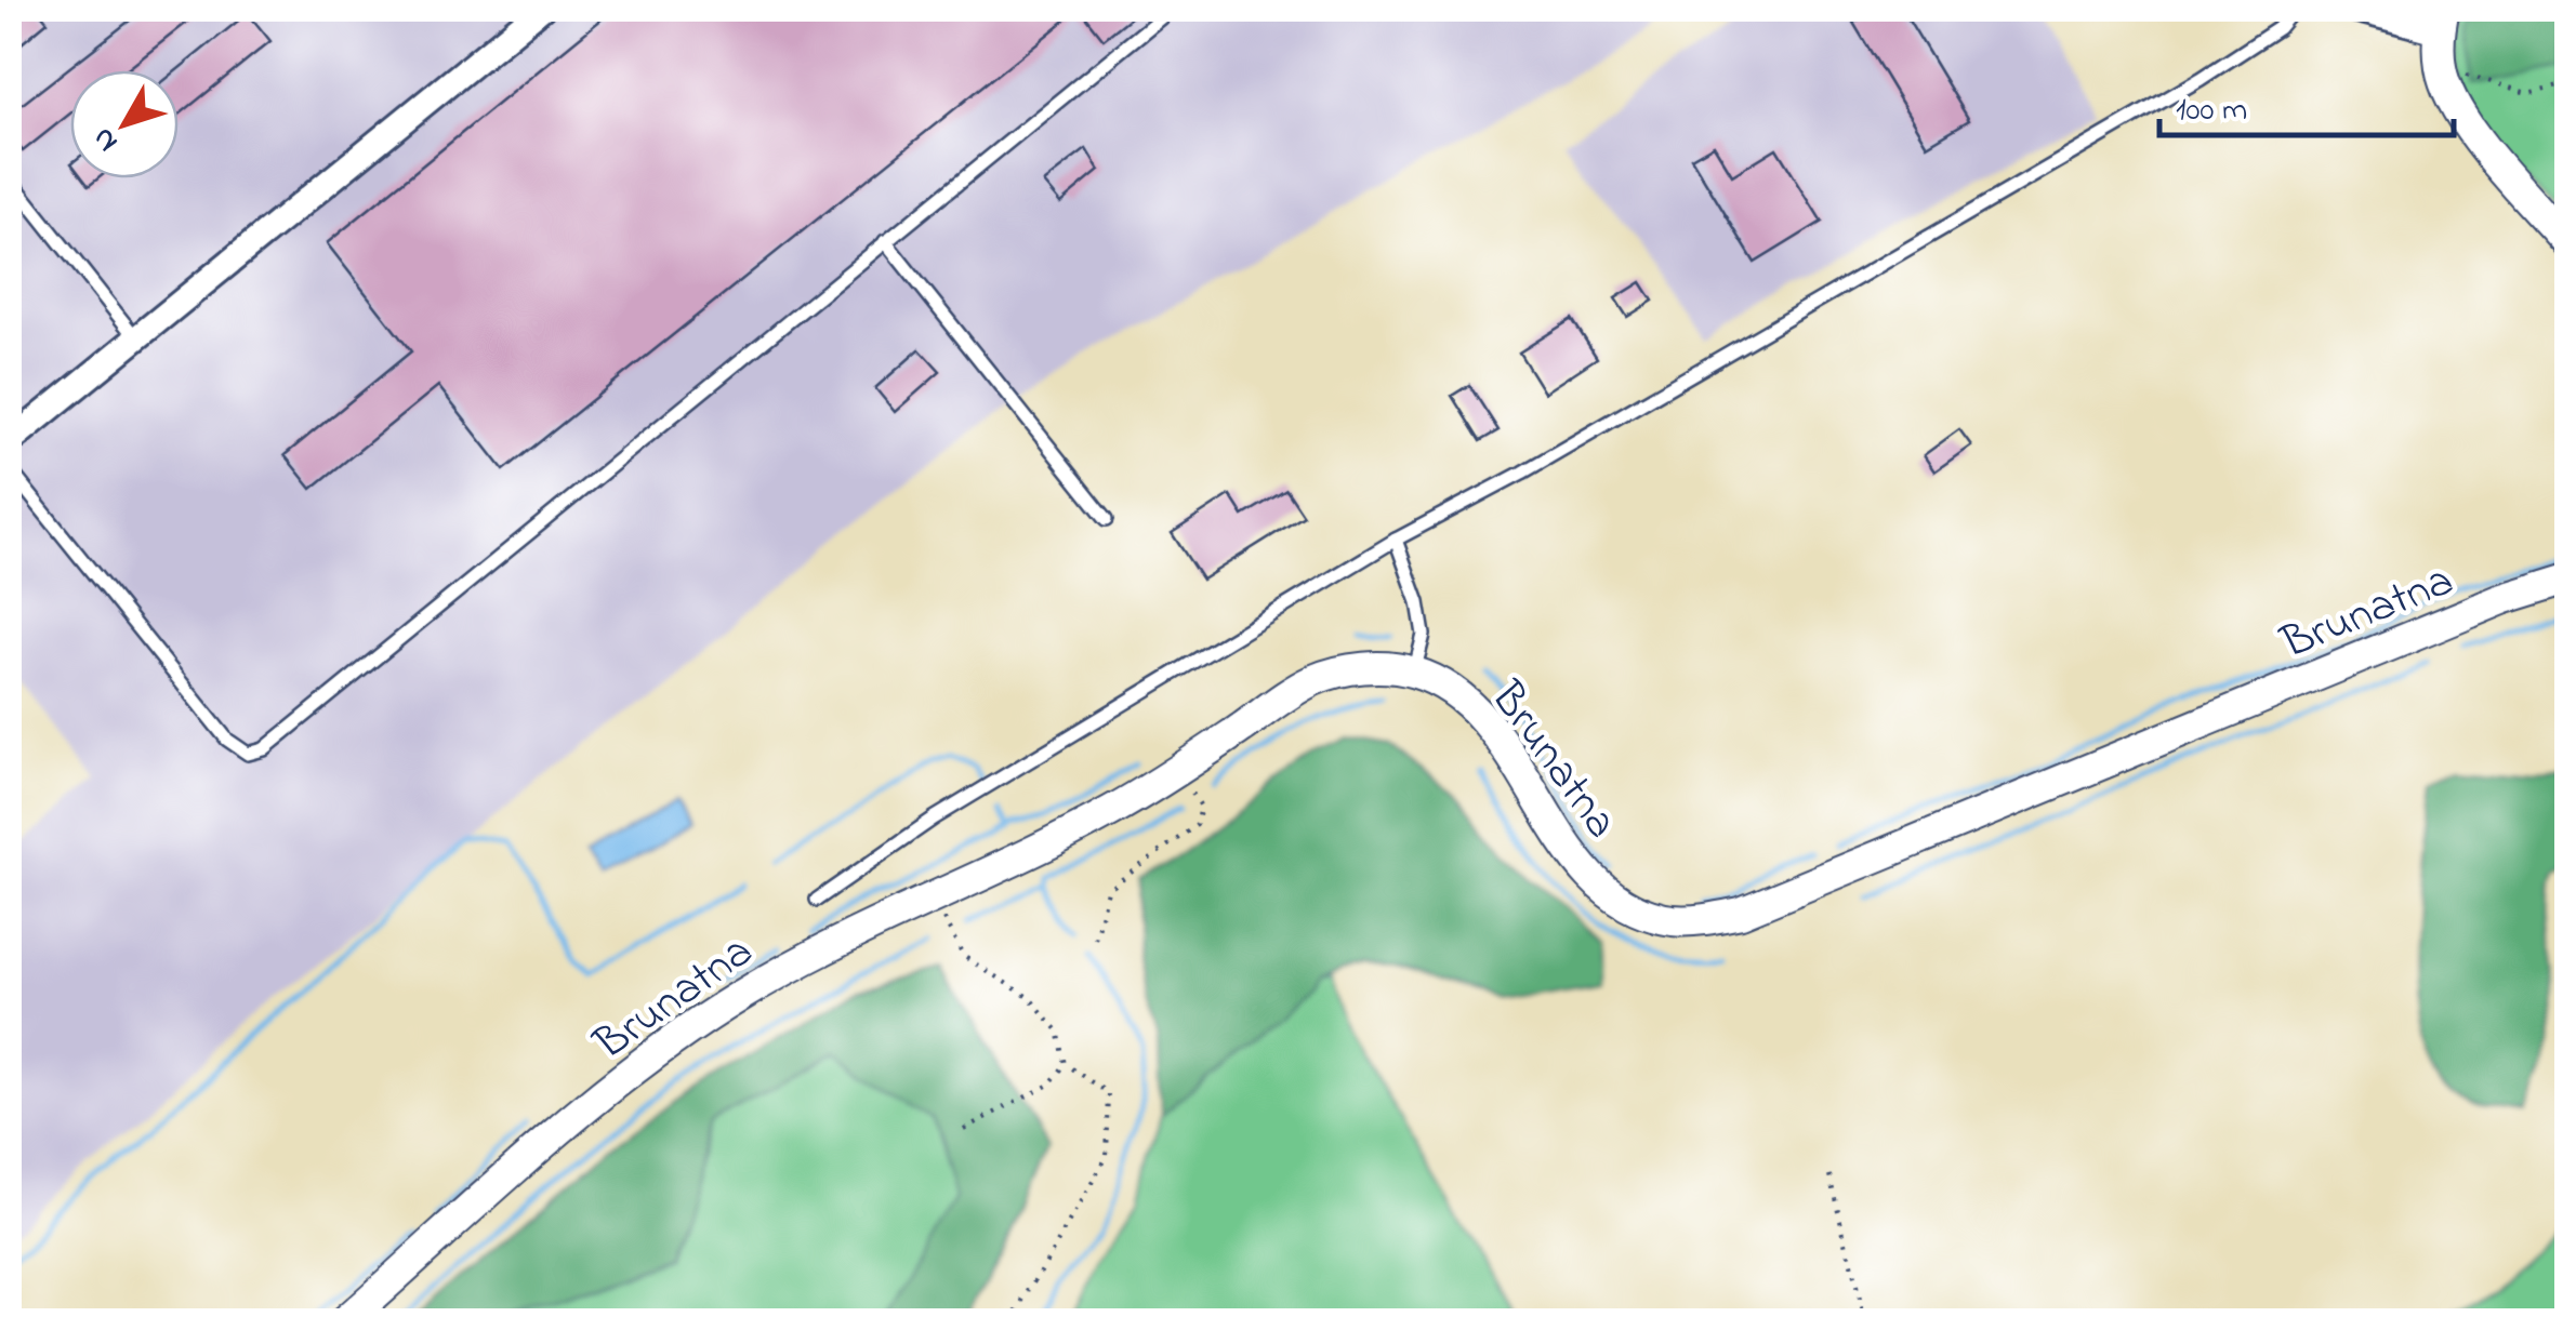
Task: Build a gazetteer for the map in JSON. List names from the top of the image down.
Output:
{
  "streets": {
    "street": ["Brunatna"]
  },
  "scale_bar": "100 m",
  "north": "bottom left"
}
